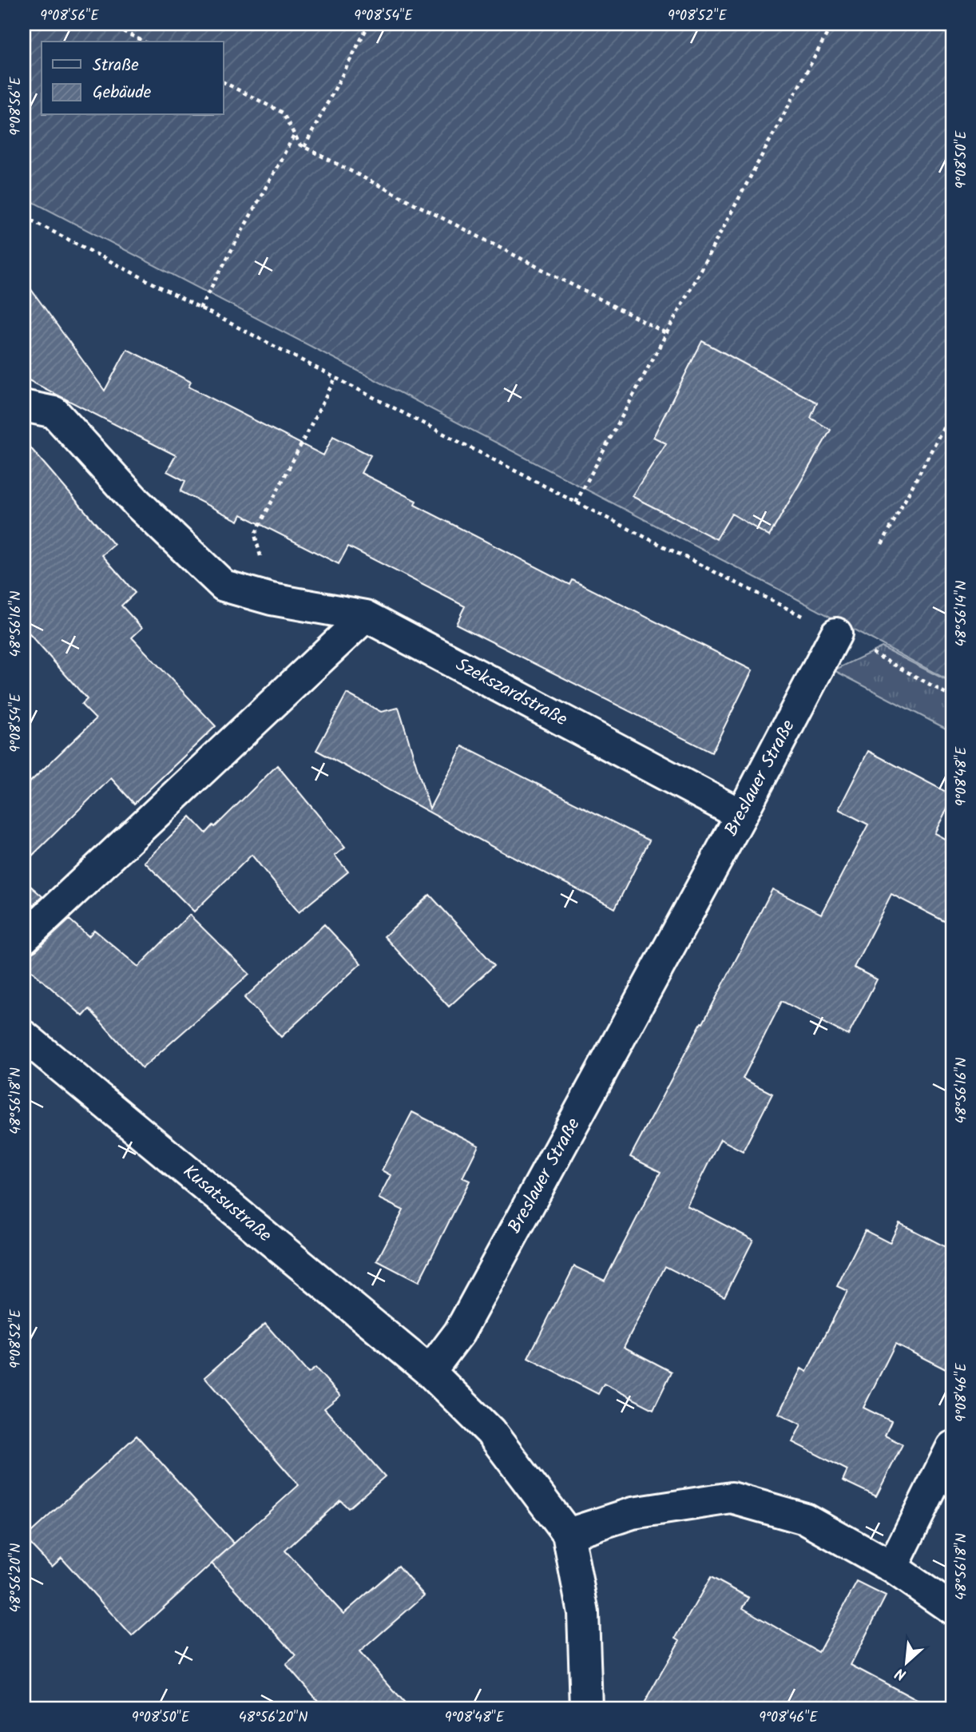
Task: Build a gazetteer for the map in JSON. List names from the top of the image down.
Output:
{
  "streets": {
    "street": ["Szekszardstraße", "Breslauer Straße", "Kusatsustraße"]
  },
  "crossings": [
    ["Szekszardstraße", "Breslauer Straße"],
    ["Breslauer Straße", "Kusatsustraße"]
  ],
  "legend": ["Straße", "Gebäude"],
  "north": "bottom left",
  "coordinates": [
    "9°08'56\"E",
    "9°08'54\"E",
    "9°08'52\"E",
    "9°08'50\"E",
    "48°56'14\"N",
    "48°56'16\"N",
    "9°08'48\"E",
    "48°56'18\"N",
    "9°08'46\"E",
    "48°56'20\"N"
  ]
}
